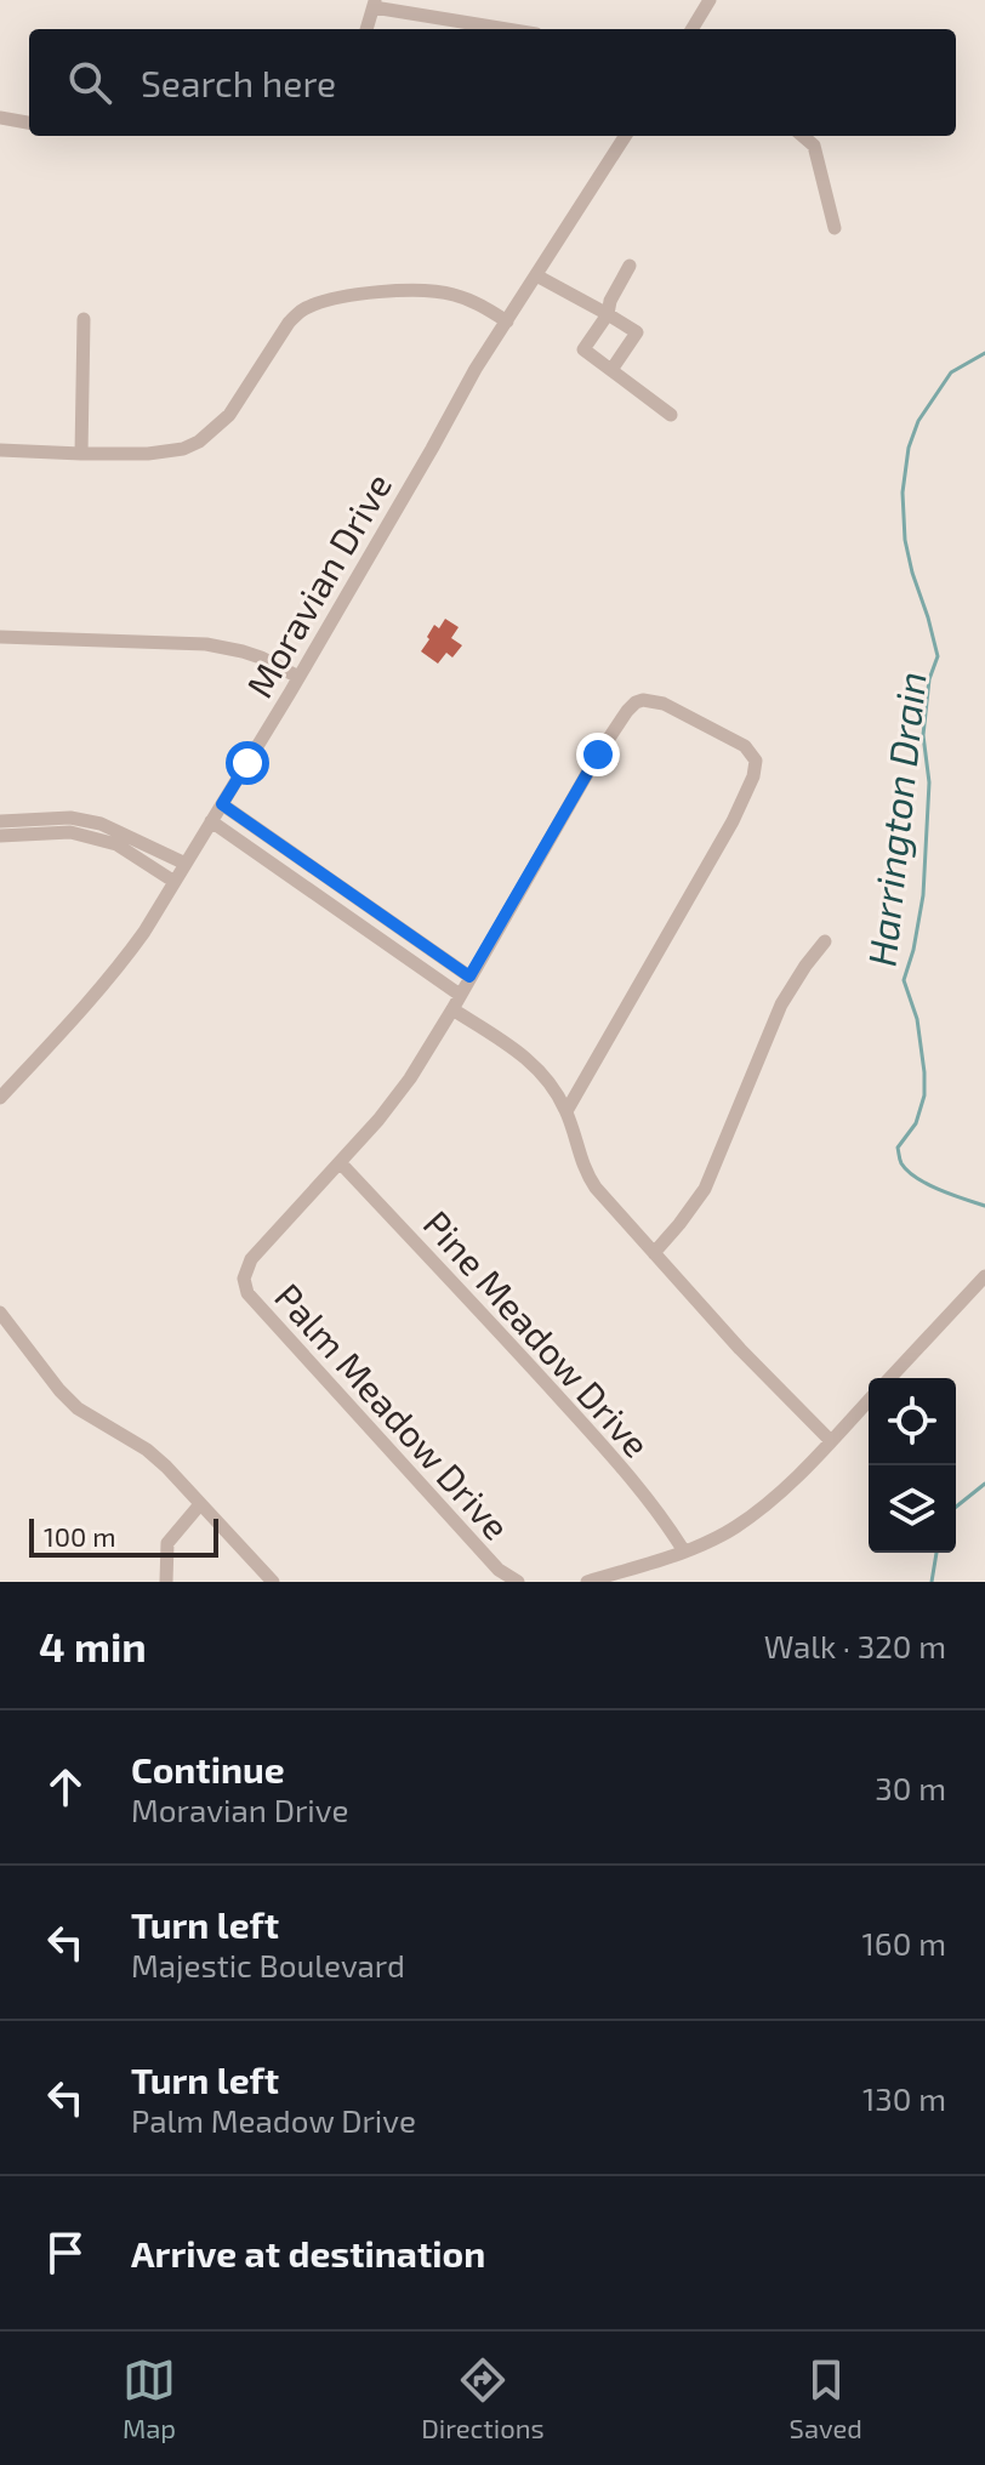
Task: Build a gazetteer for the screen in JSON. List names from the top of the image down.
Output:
{
  "streets": {
    "street": ["Moravian Drive", "Pine Meadow Drive", "Palm Meadow Drive"]
  },
  "crossings": [
    ["Pine Meadow Drive", "Palm Meadow Drive"]
  ],
  "water": ["Harrington Drain"],
  "scale_bar": "100 m",
  "page": {
    "search": "Search here",
    "scale": "100 m",
    "heading": ["4 min", "Walk · 320 m"],
    "list": [
      ["Continue", "Moravian Drive", "30 m"],
      ["Turn left", "Majestic Boulevard", "160 m"],
      ["Turn left", "Palm Meadow Drive", "130 m"],
      "Arrive at destination"
    ],
    "nav": ["Map", "Directions", "Saved"]
  }
}
